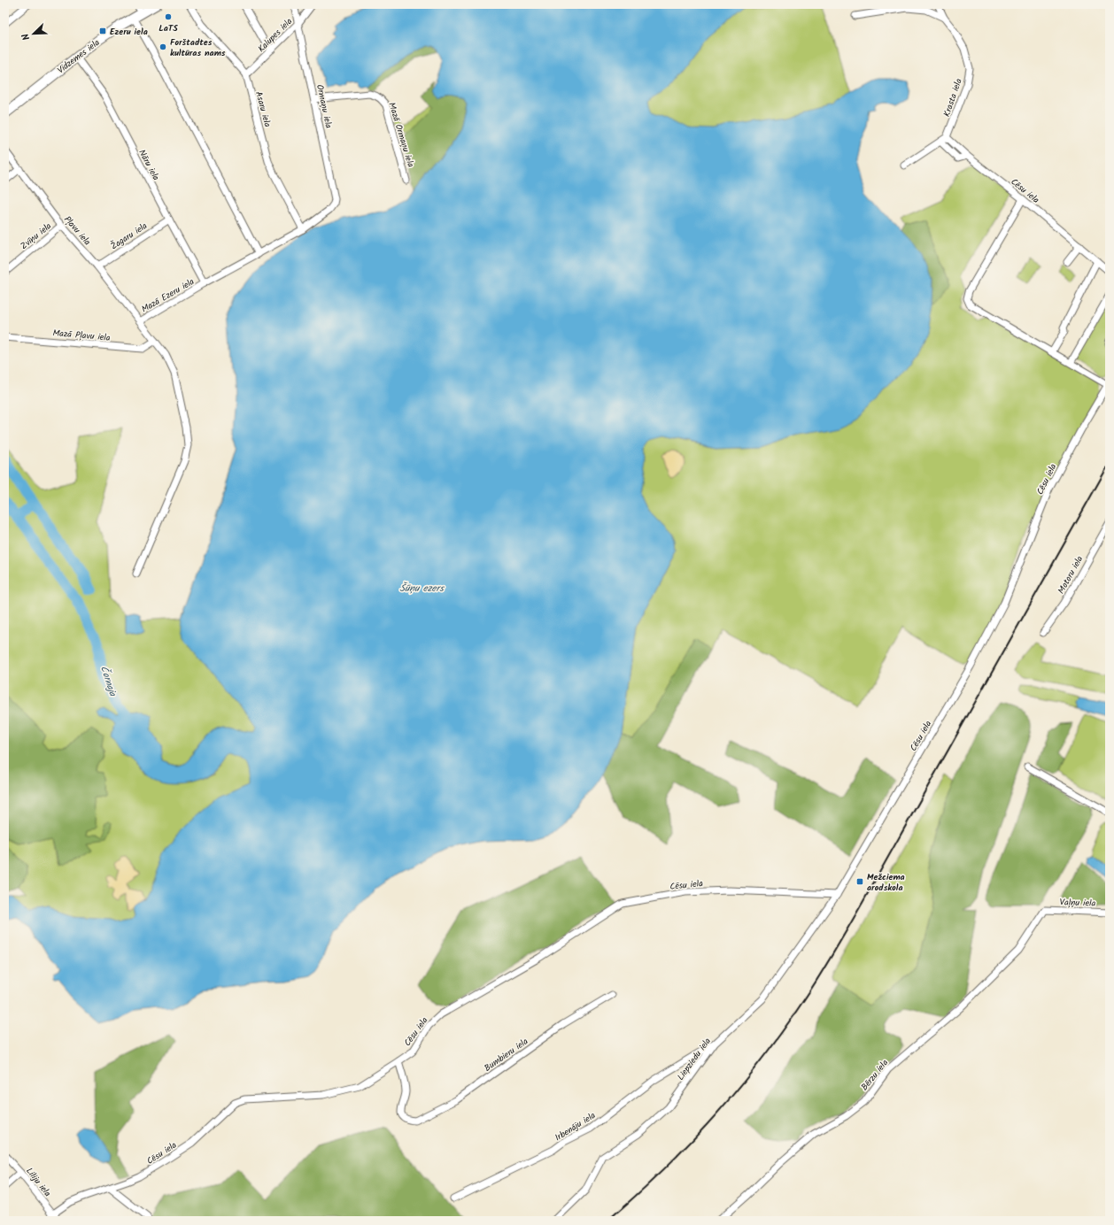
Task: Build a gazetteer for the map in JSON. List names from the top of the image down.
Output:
{
  "streets": {
    "street": [
      "Kalupes iela",
      "Vidzemes iela",
      "Krasta iela",
      "Ormaņu iela",
      "Asaru iela",
      "Mazā Ormaņu iela",
      "Nāru iela",
      "Cēsu iela",
      "Pļavu iela",
      "Zvīņu iela",
      "Žagaru iela",
      "Mazā Ezeru iela",
      "Mazā Pļavu iela",
      "Motoru iela",
      "Vaļņu iela",
      "Bumbieru iela",
      "Liepziedu iela",
      "Bērzu iela",
      "Irbenāju iela",
      "Liliju iela"
    ]
  },
  "crossings": [
    ["Kalupes iela", "Ormaņu iela"],
    ["Kalupes iela", "Asaru iela"],
    ["Vidzemes iela", "Nāru iela"],
    ["Krasta iela", "Cēsu iela"],
    ["Ormaņu iela", "Mazā Ormaņu iela"],
    ["Ormaņu iela", "Mazā Ezeru iela"],
    ["Asaru iela", "Mazā Ezeru iela"],
    ["Nāru iela", "Žagaru iela"],
    ["Nāru iela", "Mazā Ezeru iela"],
    ["Cēsu iela", "Bumbieru iela"],
    ["Cēsu iela", "Liepziedu iela"],
    ["Cēsu iela", "Liliju iela"],
    ["Pļavu iela", "Zvīņu iela"],
    ["Pļavu iela", "Žagaru iela"],
    ["Pļavu iela", "Mazā Ezeru iela"],
    ["Mazā Ezeru iela", "Mazā Pļavu iela"],
    ["Vaļņu iela", "Bērzu iela"],
    ["Liepziedu iela", "Irbenāju iela"]
  ],
  "water": ["Šūņu ezers", "Čornaja"],
  "places": {
    "other": ["LaTS", "Forštadtes kultūras nams"],
    "transit": ["Ezeru iela", "Mežciema arodskola"]
  },
  "north": "bottom left"
}
